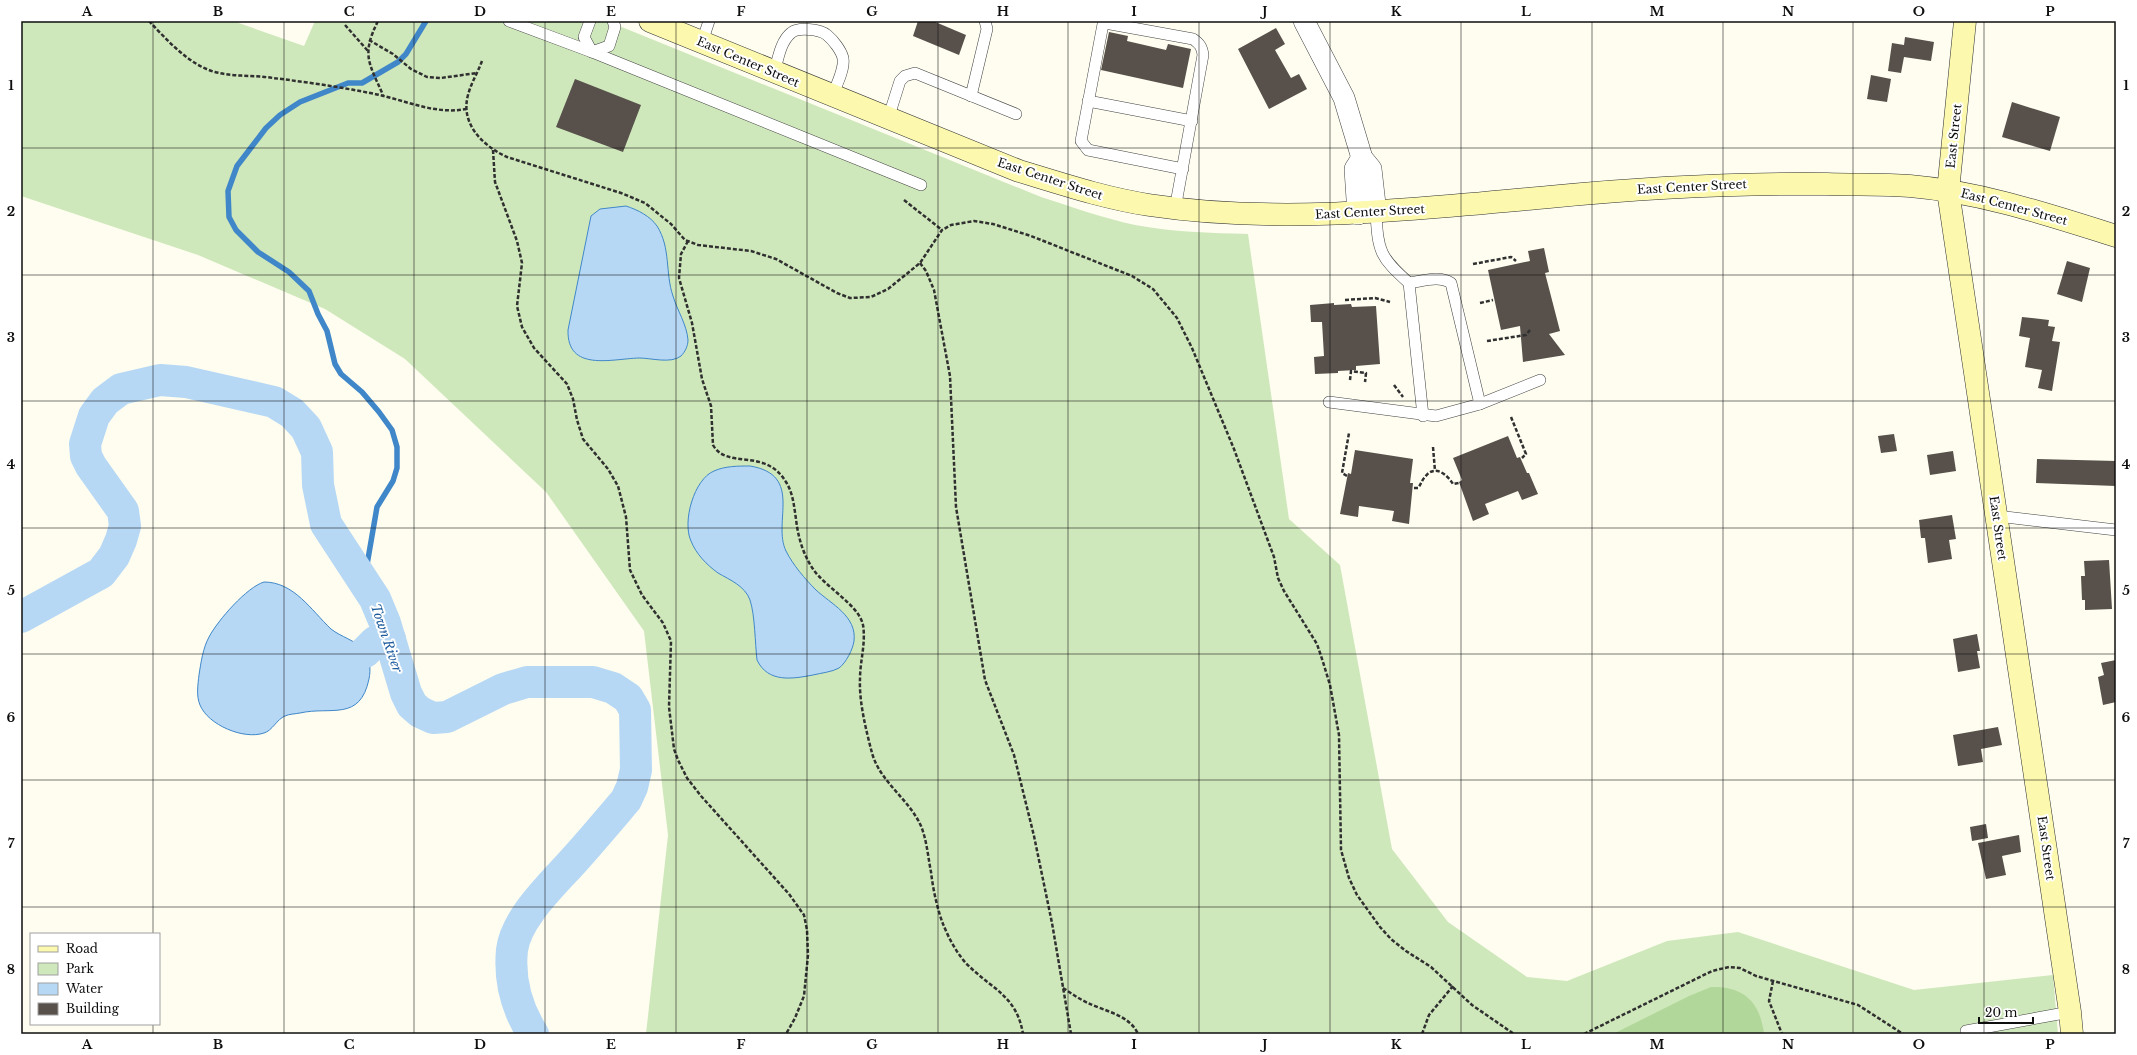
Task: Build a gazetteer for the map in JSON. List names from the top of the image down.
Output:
{
  "streets": {
    "main road": ["East Center Street", "East Street"]
  },
  "crossings": [
    ["East Center Street", "East Street"]
  ],
  "water": ["Town River"],
  "legend": [
    "Road",
    "Park",
    "Water",
    "Building"
  ],
  "scale_bar": "20 m",
  "grid": {
    "columns": [
      "A",
      "B",
      "C",
      "D",
      "E",
      "F",
      "G",
      "H",
      "I",
      "J",
      "K",
      "L",
      "M",
      "N",
      "O",
      "P"
    ],
    "rows": [
      "1",
      "2",
      "3",
      "4",
      "5",
      "6",
      "7",
      "8"
    ]
  }
}
